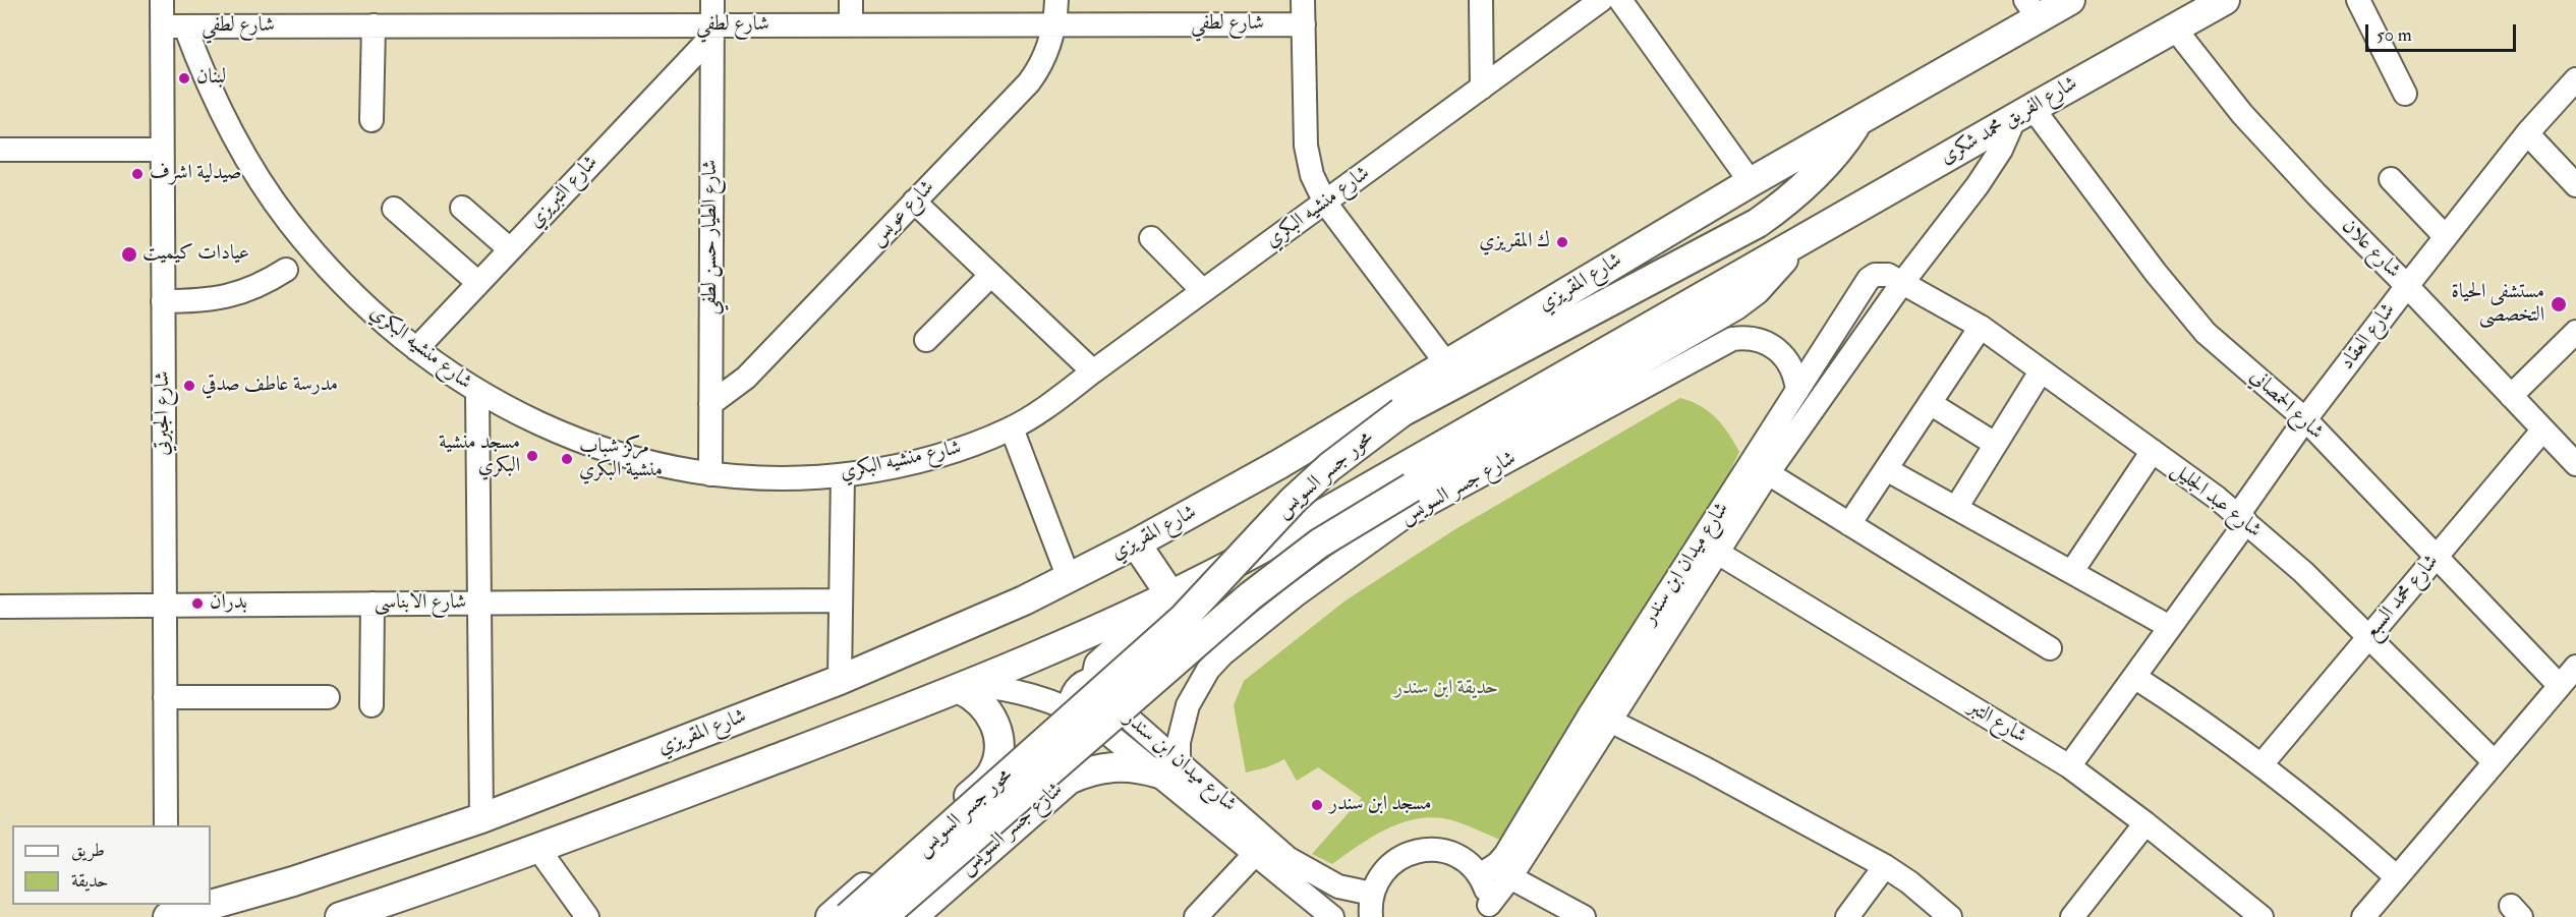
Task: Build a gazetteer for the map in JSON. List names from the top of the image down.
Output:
{
  "streets": {
    "main road": [
      "شارع الفريق محمد شكرى",
      "شارع المقريزي",
      "محور جسر السويس",
      "شارع جسر السويس"
    ],
    "street": [
      "شارع لطفي",
      "شارع التبريزي",
      "شارع منشيه البكري",
      "شارع عويس",
      "شارع الطيار حسن لطفي",
      "شارع علان",
      "شارع العقاد",
      "شارع الحمصاني",
      "شارع الجبرتي",
      "شارع عبد الجليل",
      "شارع ميدان ابن سندر",
      "شارع محمد السبع",
      "شارع الابناسى",
      "شارع التبر"
    ]
  },
  "crossings": [
    ["شارع لطفي", "شارع التبريزي"],
    ["شارع لطفي", "شارع منشيه البكري"],
    ["شارع لطفي", "شارع عويس"],
    ["شارع لطفي", "شارع الطيار حسن لطفي"],
    ["شارع لطفي", "شارع الجبرتي"],
    ["شارع الفريق محمد شكرى", "شارع علان"],
    ["شارع الفريق محمد شكرى", "شارع الحمصاني"],
    ["شارع الفريق محمد شكرى", "محور جسر السويس"],
    ["شارع الفريق محمد شكرى", "شارع ميدان ابن سندر"],
    ["شارع التبريزي", "شارع منشيه البكري"],
    ["شارع التبريزي", "شارع الطيار حسن لطفي"],
    ["شارع منشيه البكري", "شارع الطيار حسن لطفي"],
    ["شارع عويس", "شارع الطيار حسن لطفي"],
    ["شارع علان", "شارع العقاد"],
    ["شارع علان", "شارع محمد السبع"],
    ["شارع المقريزي", "محور جسر السويس"],
    ["شارع العقاد", "شارع الحمصاني"],
    ["شارع العقاد", "شارع عبد الجليل"],
    ["شارع العقاد", "شارع التبر"],
    ["شارع الحمصاني", "شارع ميدان ابن سندر"],
    ["شارع الحمصاني", "شارع محمد السبع"],
    ["شارع الجبرتي", "شارع الابناسى"],
    ["شارع جسر السويس", "شارع ميدان ابن سندر"],
    ["شارع عبد الجليل", "شارع ميدان ابن سندر"],
    ["شارع عبد الجليل", "شارع محمد السبع"],
    ["شارع ميدان ابن سندر", "شارع التبر"]
  ],
  "parks": ["حديقة ابن سندر"],
  "places": [
    "لبنان",
    "صيدلية اشرف",
    "ك المقريزي",
    "عيادات كيميت",
    "مستشفى الحياة التخصصى",
    "مدرسة عاطف صدقي",
    "مسجد منشية البكري",
    "مركز شباب منشية البكري",
    "بدران",
    "مسجد ابن سندر"
  ],
  "legend": ["طريق", "حديقة"],
  "scale_bar": "50 m"
}
